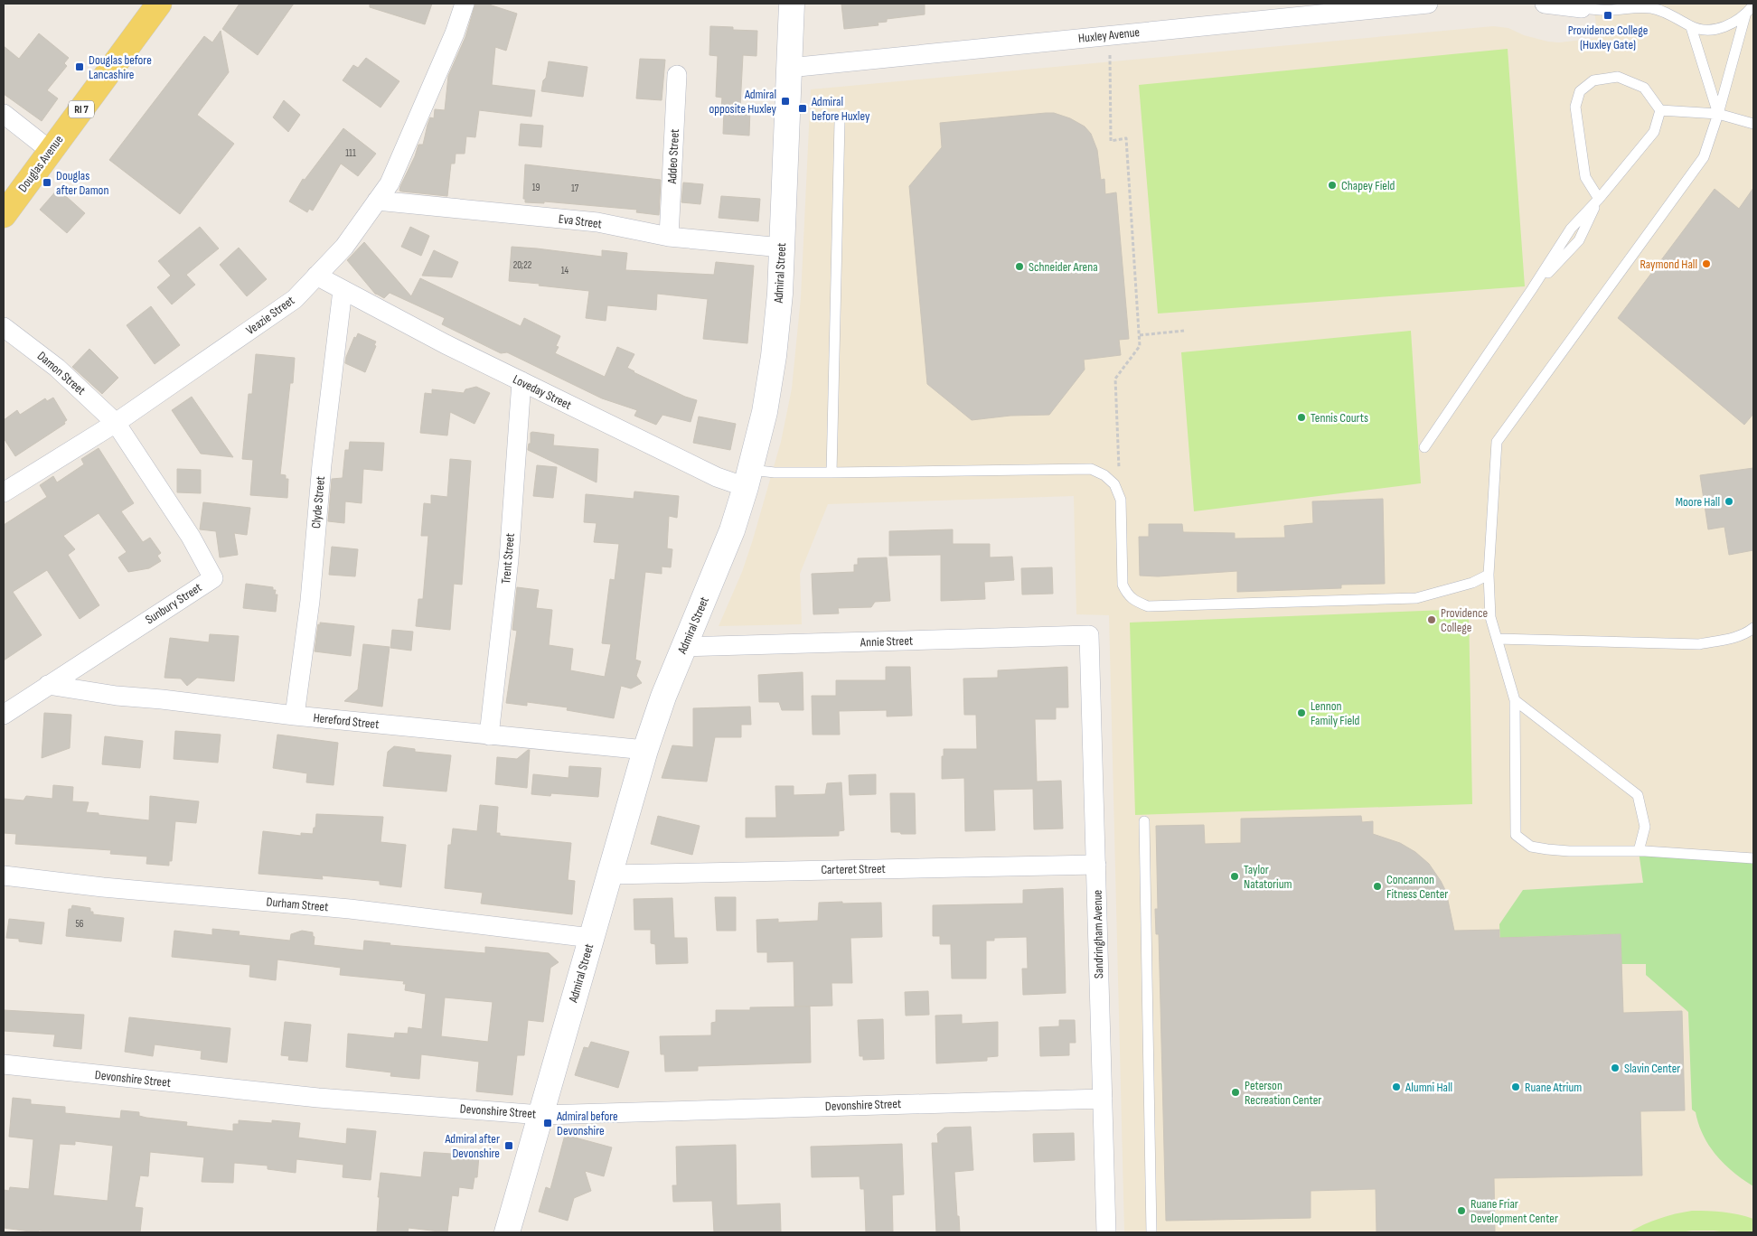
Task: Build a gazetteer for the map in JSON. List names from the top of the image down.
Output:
{
  "streets": {
    "main road": ["RI 7", "Douglas Avenue", "Admiral Street"],
    "street": [
      "Huxley Avenue",
      "Addeo Street",
      "Eva Street",
      "Veazie Street",
      "Damon Street",
      "Loveday Street",
      "Clyde Street",
      "Trent Street",
      "Sunbury Street",
      "Annie Street",
      "Hereford Street",
      "Carteret Street",
      "Durham Street",
      "Sandringham Avenue",
      "Devonshire Street"
    ]
  },
  "crossings": [
    ["Huxley Avenue", "Admiral Street"],
    ["Addeo Street", "Eva Street"],
    ["Eva Street", "Admiral Street"],
    ["Eva Street", "Veazie Street"],
    ["Admiral Street", "Loveday Street"],
    ["Admiral Street", "Annie Street"],
    ["Admiral Street", "Hereford Street"],
    ["Admiral Street", "Carteret Street"],
    ["Admiral Street", "Durham Street"],
    ["Admiral Street", "Devonshire Street"],
    ["Veazie Street", "Damon Street"],
    ["Veazie Street", "Loveday Street"],
    ["Veazie Street", "Sunbury Street"],
    ["Damon Street", "Sunbury Street"],
    ["Loveday Street", "Clyde Street"],
    ["Loveday Street", "Trent Street"],
    ["Clyde Street", "Hereford Street"],
    ["Trent Street", "Hereford Street"],
    ["Sunbury Street", "Hereford Street"],
    ["Annie Street", "Sandringham Avenue"],
    ["Carteret Street", "Sandringham Avenue"],
    ["Sandringham Avenue", "Devonshire Street"]
  ],
  "places": {
    "transit": [
      "Providence College (Huxley Gate)",
      "Douglas before Lancashire",
      "Admiral opposite Huxley",
      "Admiral before Huxley",
      "Douglas after Damon",
      "Admiral before Devonshire",
      "Admiral after Devonshire"
    ],
    "other": [
      "Chapey Field",
      "Raymond Hall",
      "Schneider Arena",
      "Tennis Courts",
      "Moore Hall",
      "Providence College",
      "Lennon Family Field",
      "Taylor Natatorium",
      "Concannon Fitness Center",
      "Slavin Center",
      "Alumni Hall",
      "Ruane Atrium",
      "Peterson Recreation Center",
      "Ruane Friar Development Center"
    ]
  },
  "house_numbers": [
    "111",
    "19",
    "17",
    "20;22",
    "14",
    "56"
  ]
}
